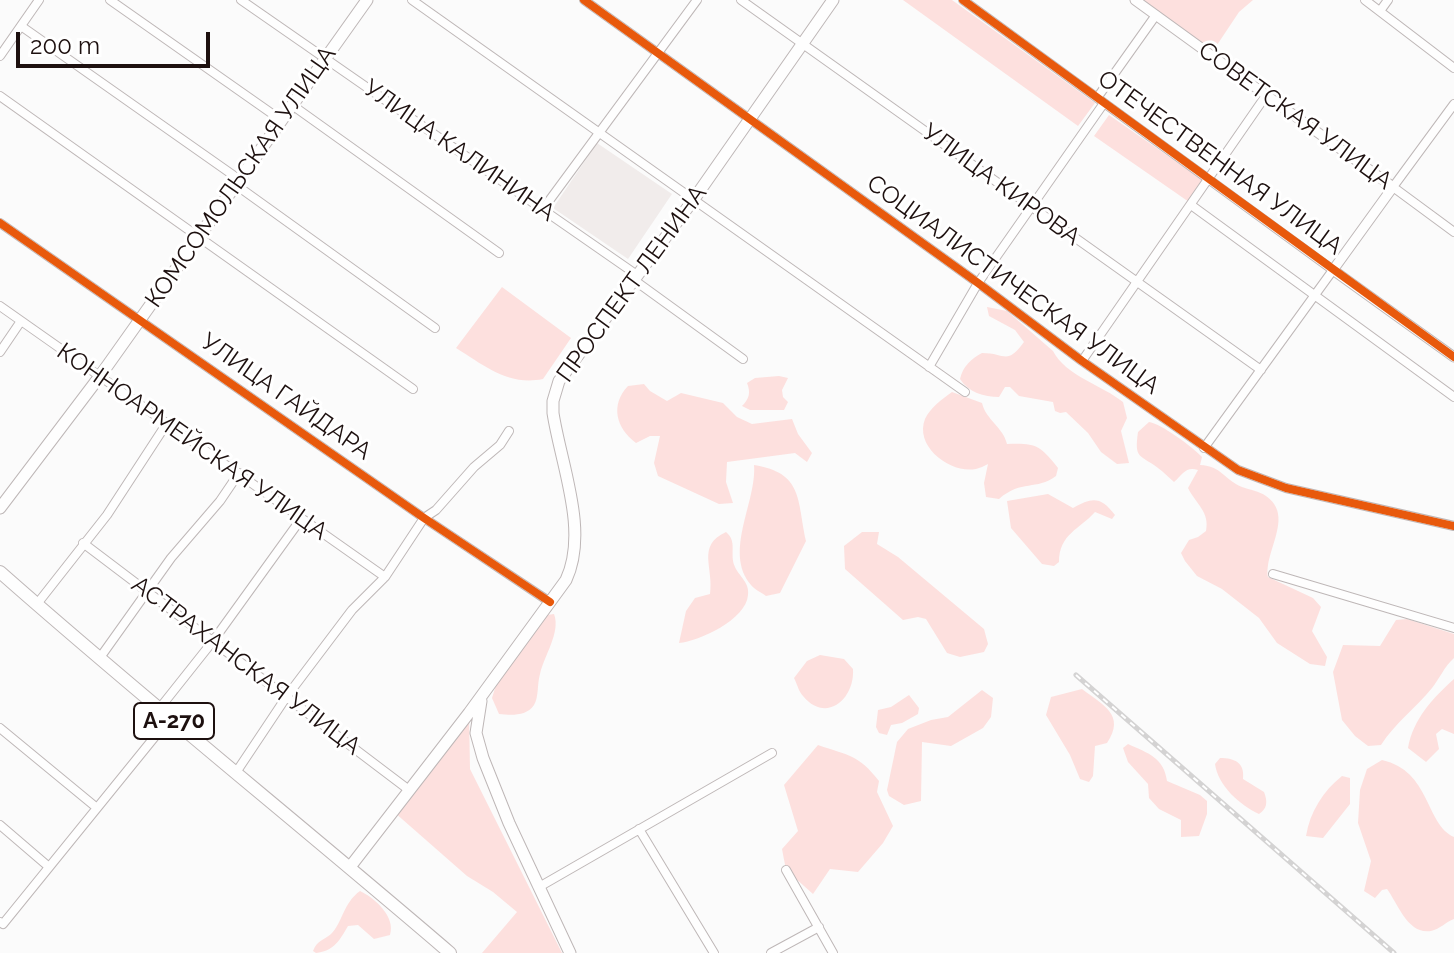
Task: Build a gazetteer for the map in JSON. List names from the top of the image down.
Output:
{
  "streets": {
    "highway": ["А-270"],
    "main road": ["КОМСОМОЛЬСКАЯ УЛИЦА", "ПРОСПЕКТ ЛЕНИНА"],
    "street": [
      "СОВЕТСКАЯ УЛИЦА",
      "УЛИЦА КАЛИНИНА",
      "ОТЕЧЕСТВЕННАЯ УЛИЦА",
      "УЛИЦА КИРОВА",
      "СОЦИАЛИСТИЧЕСКАЯ УЛИЦА",
      "УЛИЦА ГАЙДАРА",
      "КОННОАРМЕЙСКАЯ УЛИЦА",
      "АСТРАХАНСКАЯ УЛИЦА"
    ]
  },
  "crossings": [
    ["УЛИЦА КАЛИНИНА", "КОМСОМОЛЬСКАЯ УЛИЦА"],
    ["УЛИЦА КАЛИНИНА", "ПРОСПЕКТ ЛЕНИНА"],
    ["КОМСОМОЛЬСКАЯ УЛИЦА", "УЛИЦА ГАЙДАРА"],
    ["КОМСОМОЛЬСКАЯ УЛИЦА", "КОННОАРМЕЙСКАЯ УЛИЦА"],
    ["УЛИЦА КИРОВА", "ПРОСПЕКТ ЛЕНИНА"],
    ["ПРОСПЕКТ ЛЕНИНА", "СОЦИАЛИСТИЧЕСКАЯ УЛИЦА"],
    ["ПРОСПЕКТ ЛЕНИНА", "УЛИЦА ГАЙДАРА"],
    ["ПРОСПЕКТ ЛЕНИНА", "АСТРАХАНСКАЯ УЛИЦА"],
    ["ПРОСПЕКТ ЛЕНИНА", "А-270"]
  ],
  "scale_bar": "200 m"
}
